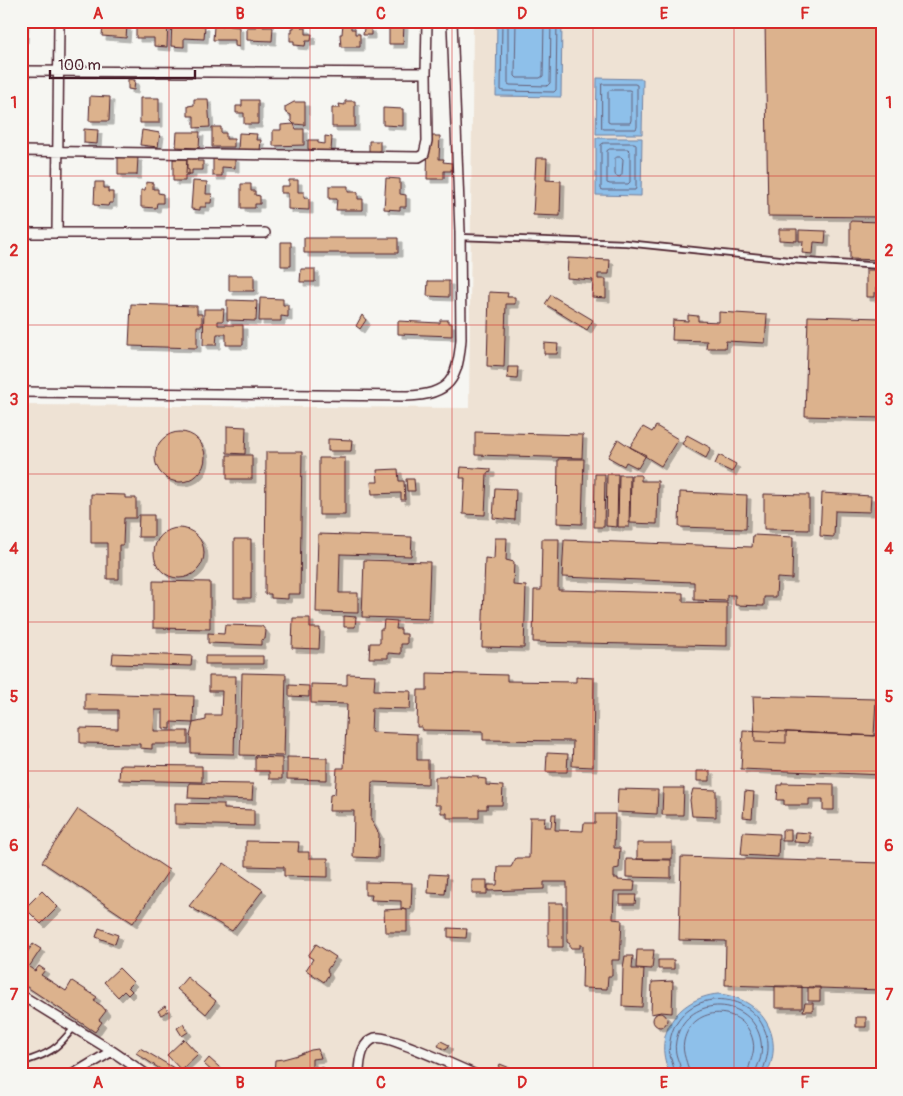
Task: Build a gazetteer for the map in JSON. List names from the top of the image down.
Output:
{
  "scale_bar": "100 m",
  "grid": {
    "columns": [
      "A",
      "B",
      "C",
      "D",
      "E",
      "F"
    ],
    "rows": [
      "1",
      "2",
      "3",
      "4",
      "5",
      "6",
      "7"
    ]
  }
}
